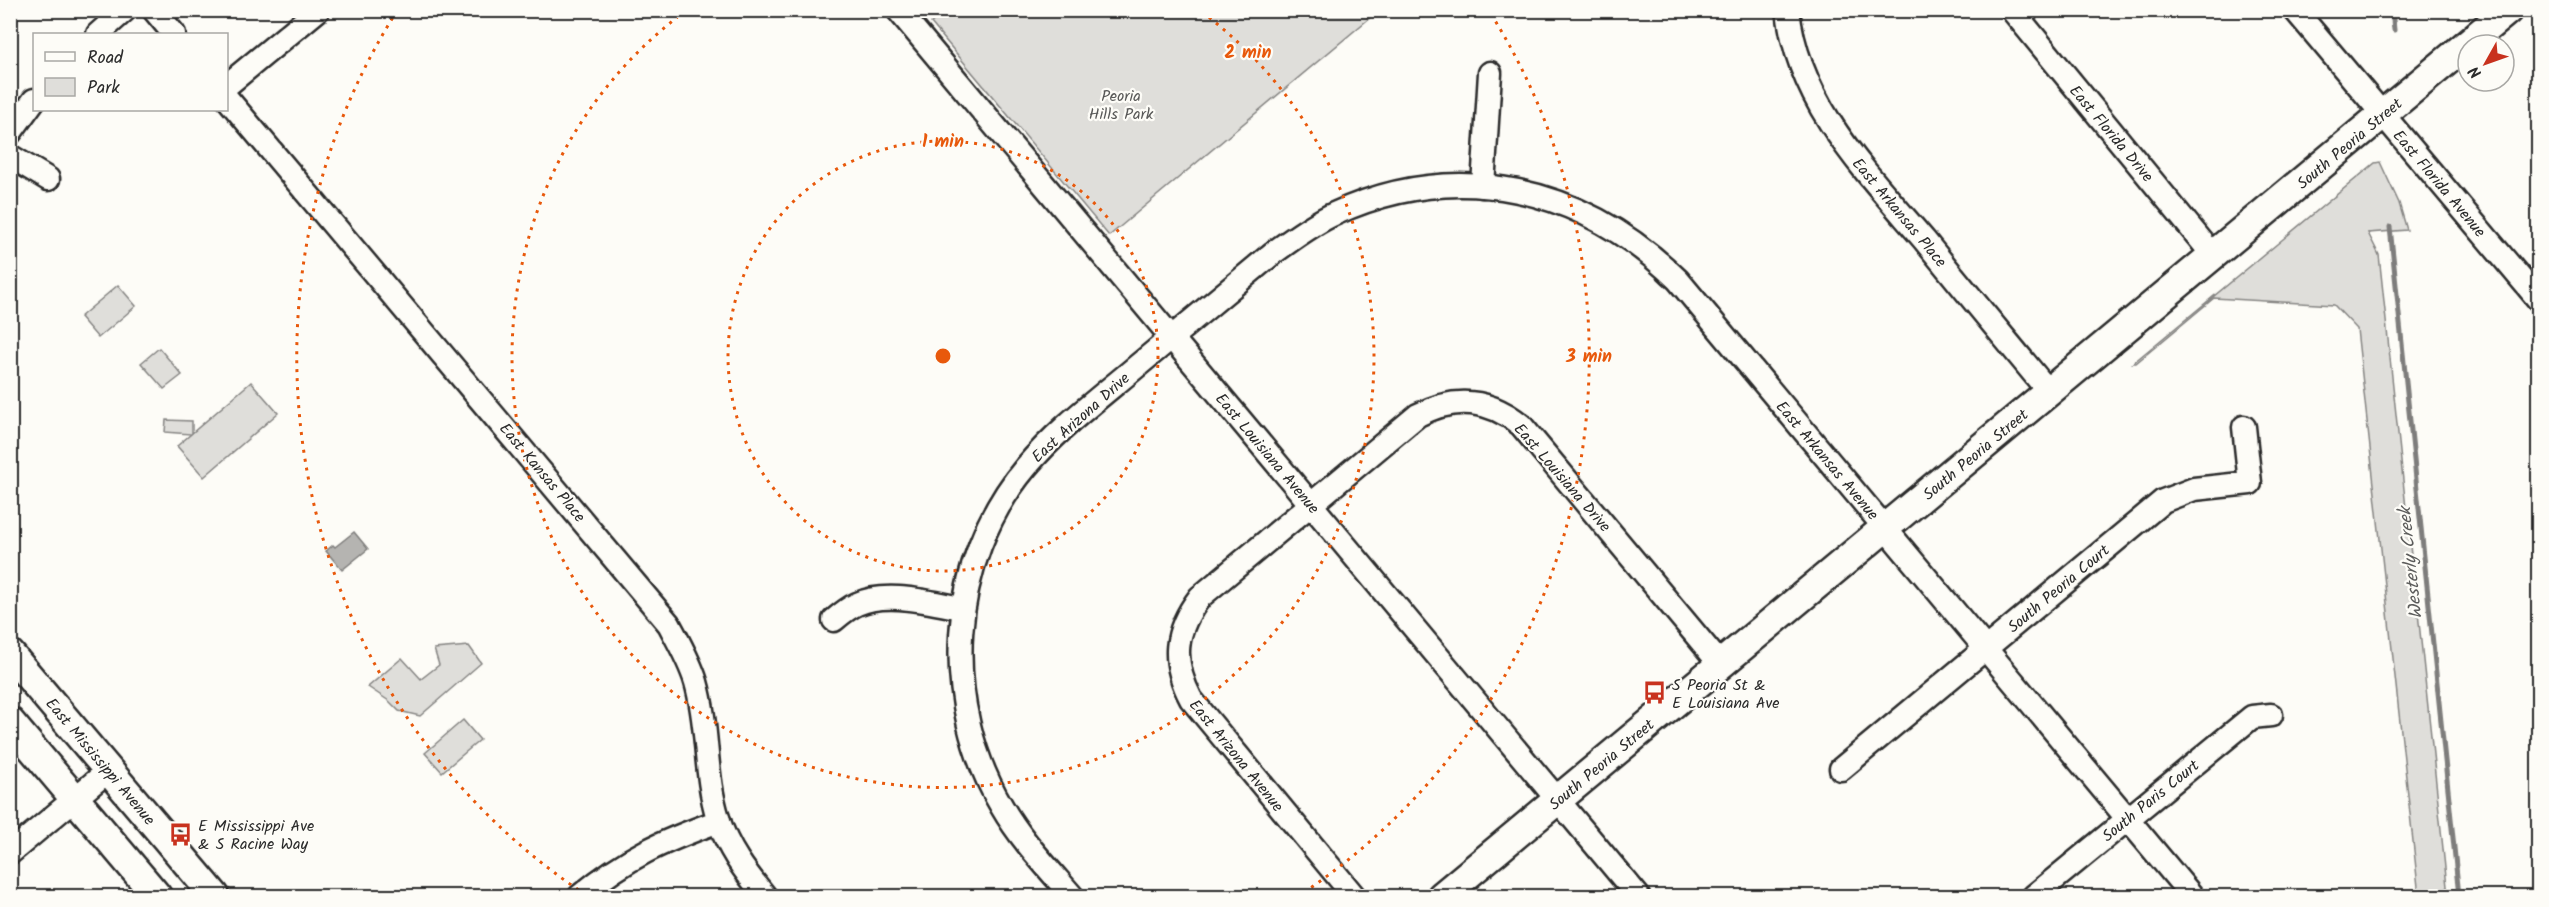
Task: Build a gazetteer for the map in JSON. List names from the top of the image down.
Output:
{
  "streets": {
    "main road": ["South Peoria Street", "East Mississippi Avenue"],
    "street": [
      "East Florida Drive",
      "East Florida Avenue",
      "East Arkansas Place",
      "East Arizona Drive",
      "East Louisiana Avenue",
      "East Arkansas Avenue",
      "East Kansas Place",
      "East Louisiana Drive",
      "South Peoria Court",
      "East Arizona Avenue",
      "South Paris Court"
    ]
  },
  "crossings": [
    ["East Florida Drive", "South Peoria Street"],
    ["South Peoria Street", "East Florida Avenue"],
    ["South Peoria Street", "East Arkansas Place"],
    ["South Peoria Street", "East Louisiana Avenue"],
    ["South Peoria Street", "East Arkansas Avenue"],
    ["South Peoria Street", "East Louisiana Drive"],
    ["East Arizona Drive", "East Louisiana Avenue"],
    ["East Arizona Drive", "East Arkansas Avenue"],
    ["East Louisiana Avenue", "East Louisiana Drive"],
    ["East Louisiana Avenue", "East Arizona Avenue"],
    ["East Arkansas Avenue", "South Peoria Court"],
    ["East Arkansas Avenue", "South Paris Court"],
    ["East Louisiana Drive", "East Arizona Avenue"]
  ],
  "water": ["Westerly Creek"],
  "parks": ["Peoria Hills Park"],
  "places": {
    "bus stop": ["S Peoria St & E Louisiana Ave", "E Mississippi Ave & S Racine Way"]
  },
  "legend": ["Road", "Park"],
  "north": "bottom left",
  "rings": ["2 min", "1 min", "3 min"]
}
